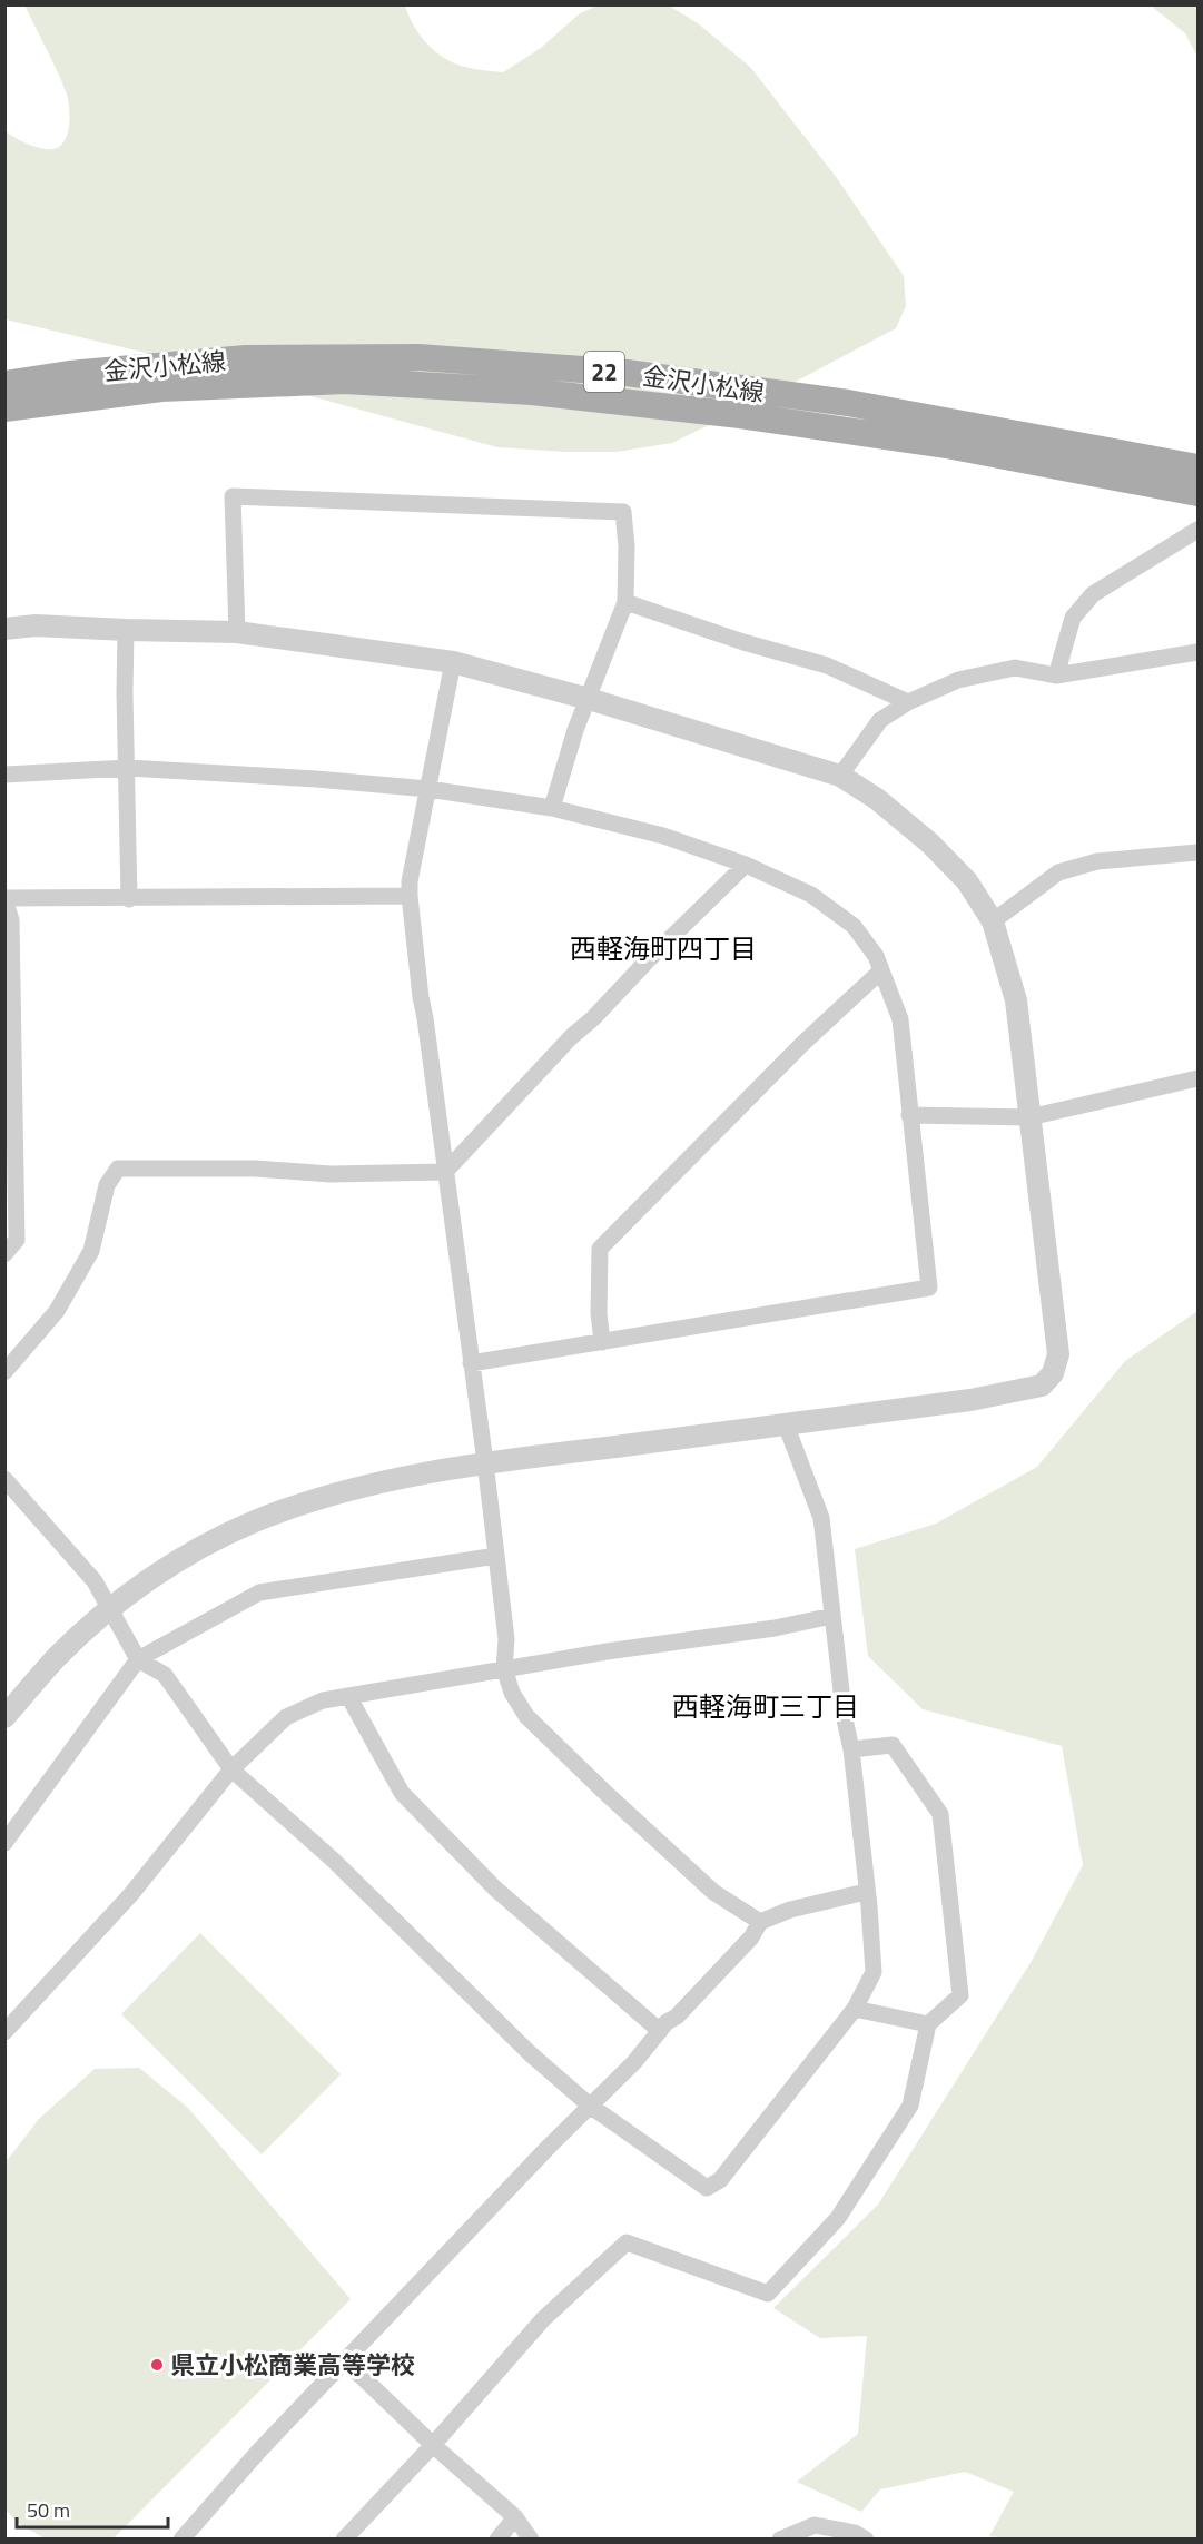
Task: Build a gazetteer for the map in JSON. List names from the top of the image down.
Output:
{
  "streets": {
    "main road": ["金沢小松線", "22"]
  },
  "districts": ["西軽海町四丁目", "西軽海町三丁目"],
  "places": ["県立小松商業高等学校"],
  "scale_bar": "50 m"
}
